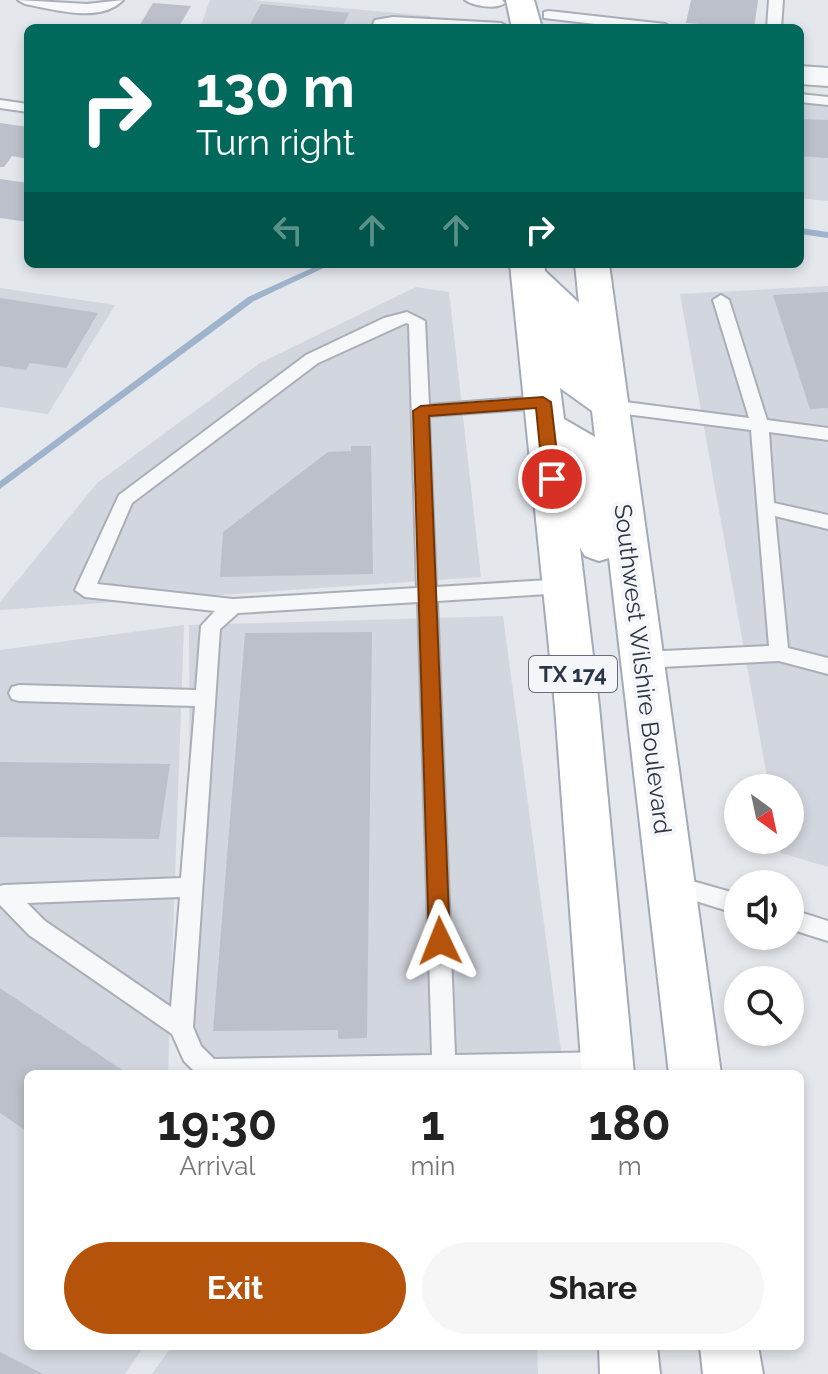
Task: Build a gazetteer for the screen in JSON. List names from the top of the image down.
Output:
{
  "streets": {
    "main road": ["Southwest Wilshire Boulevard", "TX 174"]
  },
  "north": "bottom right",
  "page": {
    "turn": ["130 m", "Turn right"],
    "eta": [
      "19:30",
      "Arrival",
      "1",
      "min",
      "180",
      "m"
    ],
    "buttons": ["Exit", "Share"]
  }
}
